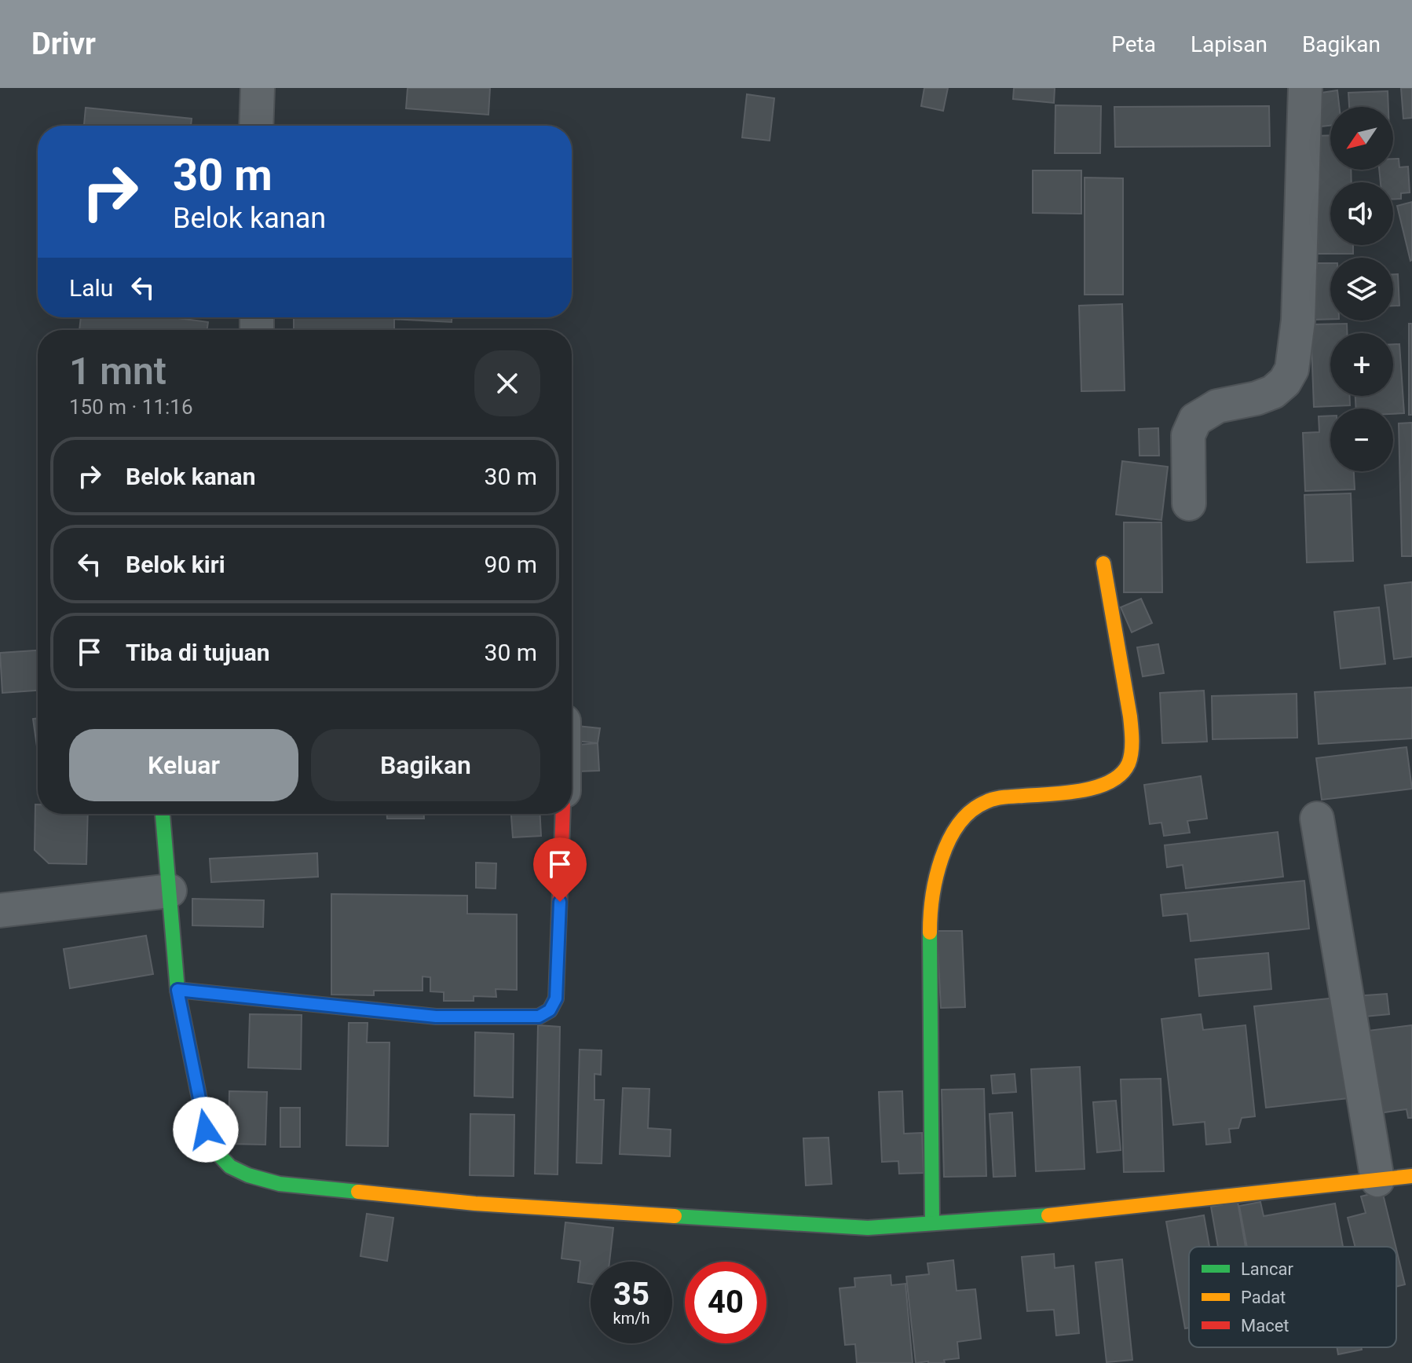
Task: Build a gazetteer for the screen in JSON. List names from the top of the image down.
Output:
{
  "legend": ["Lancar", "Padat", "Macet"],
  "north": "bottom left",
  "page": {
    "header": "Drivr",
    "nav": ["Peta", "Lapisan", "Bagikan"],
    "map_buttons": ["+", "−"],
    "turn": ["30 m", "Belok kanan"],
    "then": "Lalu",
    "heading": ["1 mnt", "150 m · 11:16"],
    "list": [
      {
        "name": "Belok kanan",
        "value": "30 m"
      },
      {
        "name": "Belok kiri",
        "value": "90 m"
      },
      {
        "name": "Tiba di tujuan",
        "value": "30 m"
      }
    ],
    "buttons": ["Keluar", "Bagikan"],
    "speed": "35 km/h",
    "limit": "40"
  }
}
